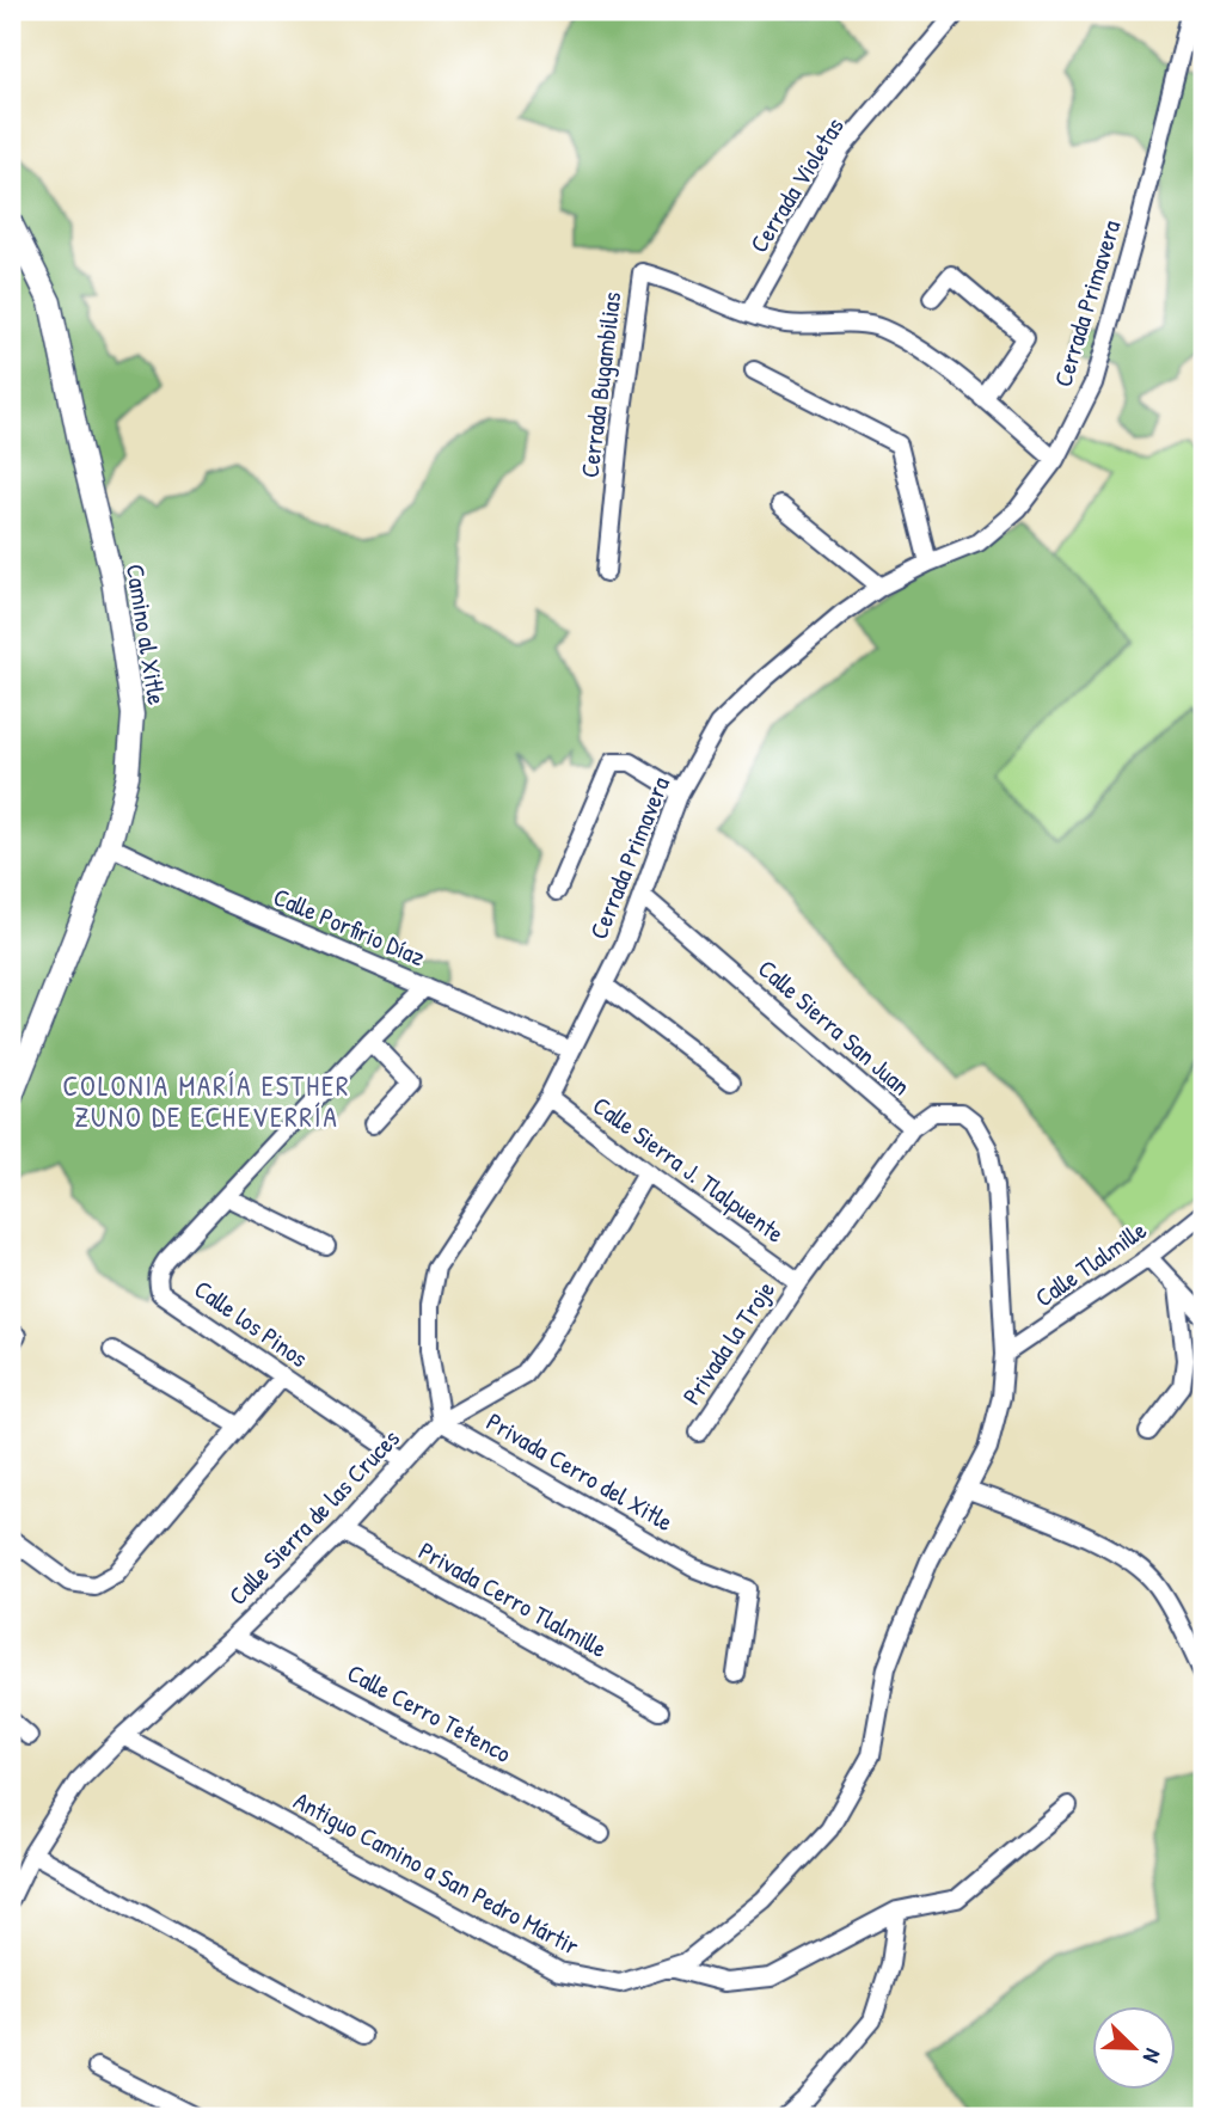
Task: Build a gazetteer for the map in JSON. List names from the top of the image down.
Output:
{
  "streets": {
    "street": [
      "Cerrada Violetas",
      "Cerrada Primavera",
      "Cerrada Bugambilias",
      "Camino al Xitle",
      "Calle Porfirio Díaz",
      "Calle Sierra San Juan",
      "Calle Sierra J. Tlalpuente",
      "Calle Tlalmille",
      "Calle los Pinos",
      "Privada la Troje",
      "Privada Cerro del Xitle",
      "Calle Sierra de las Cruces",
      "Privada Cerro Tlalmille",
      "Calle Cerro Tetenco",
      "Antiguo Camino a San Pedro Mártir"
    ]
  },
  "crossings": [
    ["Cerrada Violetas", "Cerrada Bugambilias"],
    ["Cerrada Primavera", "Cerrada Bugambilias"],
    ["Cerrada Primavera", "Calle Porfirio Díaz"],
    ["Cerrada Primavera", "Calle Sierra San Juan"],
    ["Cerrada Primavera", "Calle Sierra J. Tlalpuente"],
    ["Cerrada Primavera", "Privada Cerro del Xitle"],
    ["Cerrada Primavera", "Calle Sierra de las Cruces"],
    ["Camino al Xitle", "Calle Porfirio Díaz"],
    ["Calle Porfirio Díaz", "Calle los Pinos"],
    ["Calle Sierra San Juan", "Calle Tlalmille"],
    ["Calle Sierra San Juan", "Privada la Troje"],
    ["Calle Sierra San Juan", "Antiguo Camino a San Pedro Mártir"],
    ["Calle Sierra J. Tlalpuente", "Privada la Troje"],
    ["Calle Sierra J. Tlalpuente", "Calle Sierra de las Cruces"],
    ["Calle Tlalmille", "Antiguo Camino a San Pedro Mártir"],
    ["Calle los Pinos", "Calle Sierra de las Cruces"],
    ["Privada Cerro del Xitle", "Calle Sierra de las Cruces"],
    ["Calle Sierra de las Cruces", "Privada Cerro Tlalmille"],
    ["Calle Sierra de las Cruces", "Calle Cerro Tetenco"],
    ["Calle Sierra de las Cruces", "Antiguo Camino a San Pedro Mártir"]
  ],
  "districts": ["COLONIA MARÍA ESTHER ZUNO DE ECHEVERRÍA"],
  "north": "bottom right"
}
